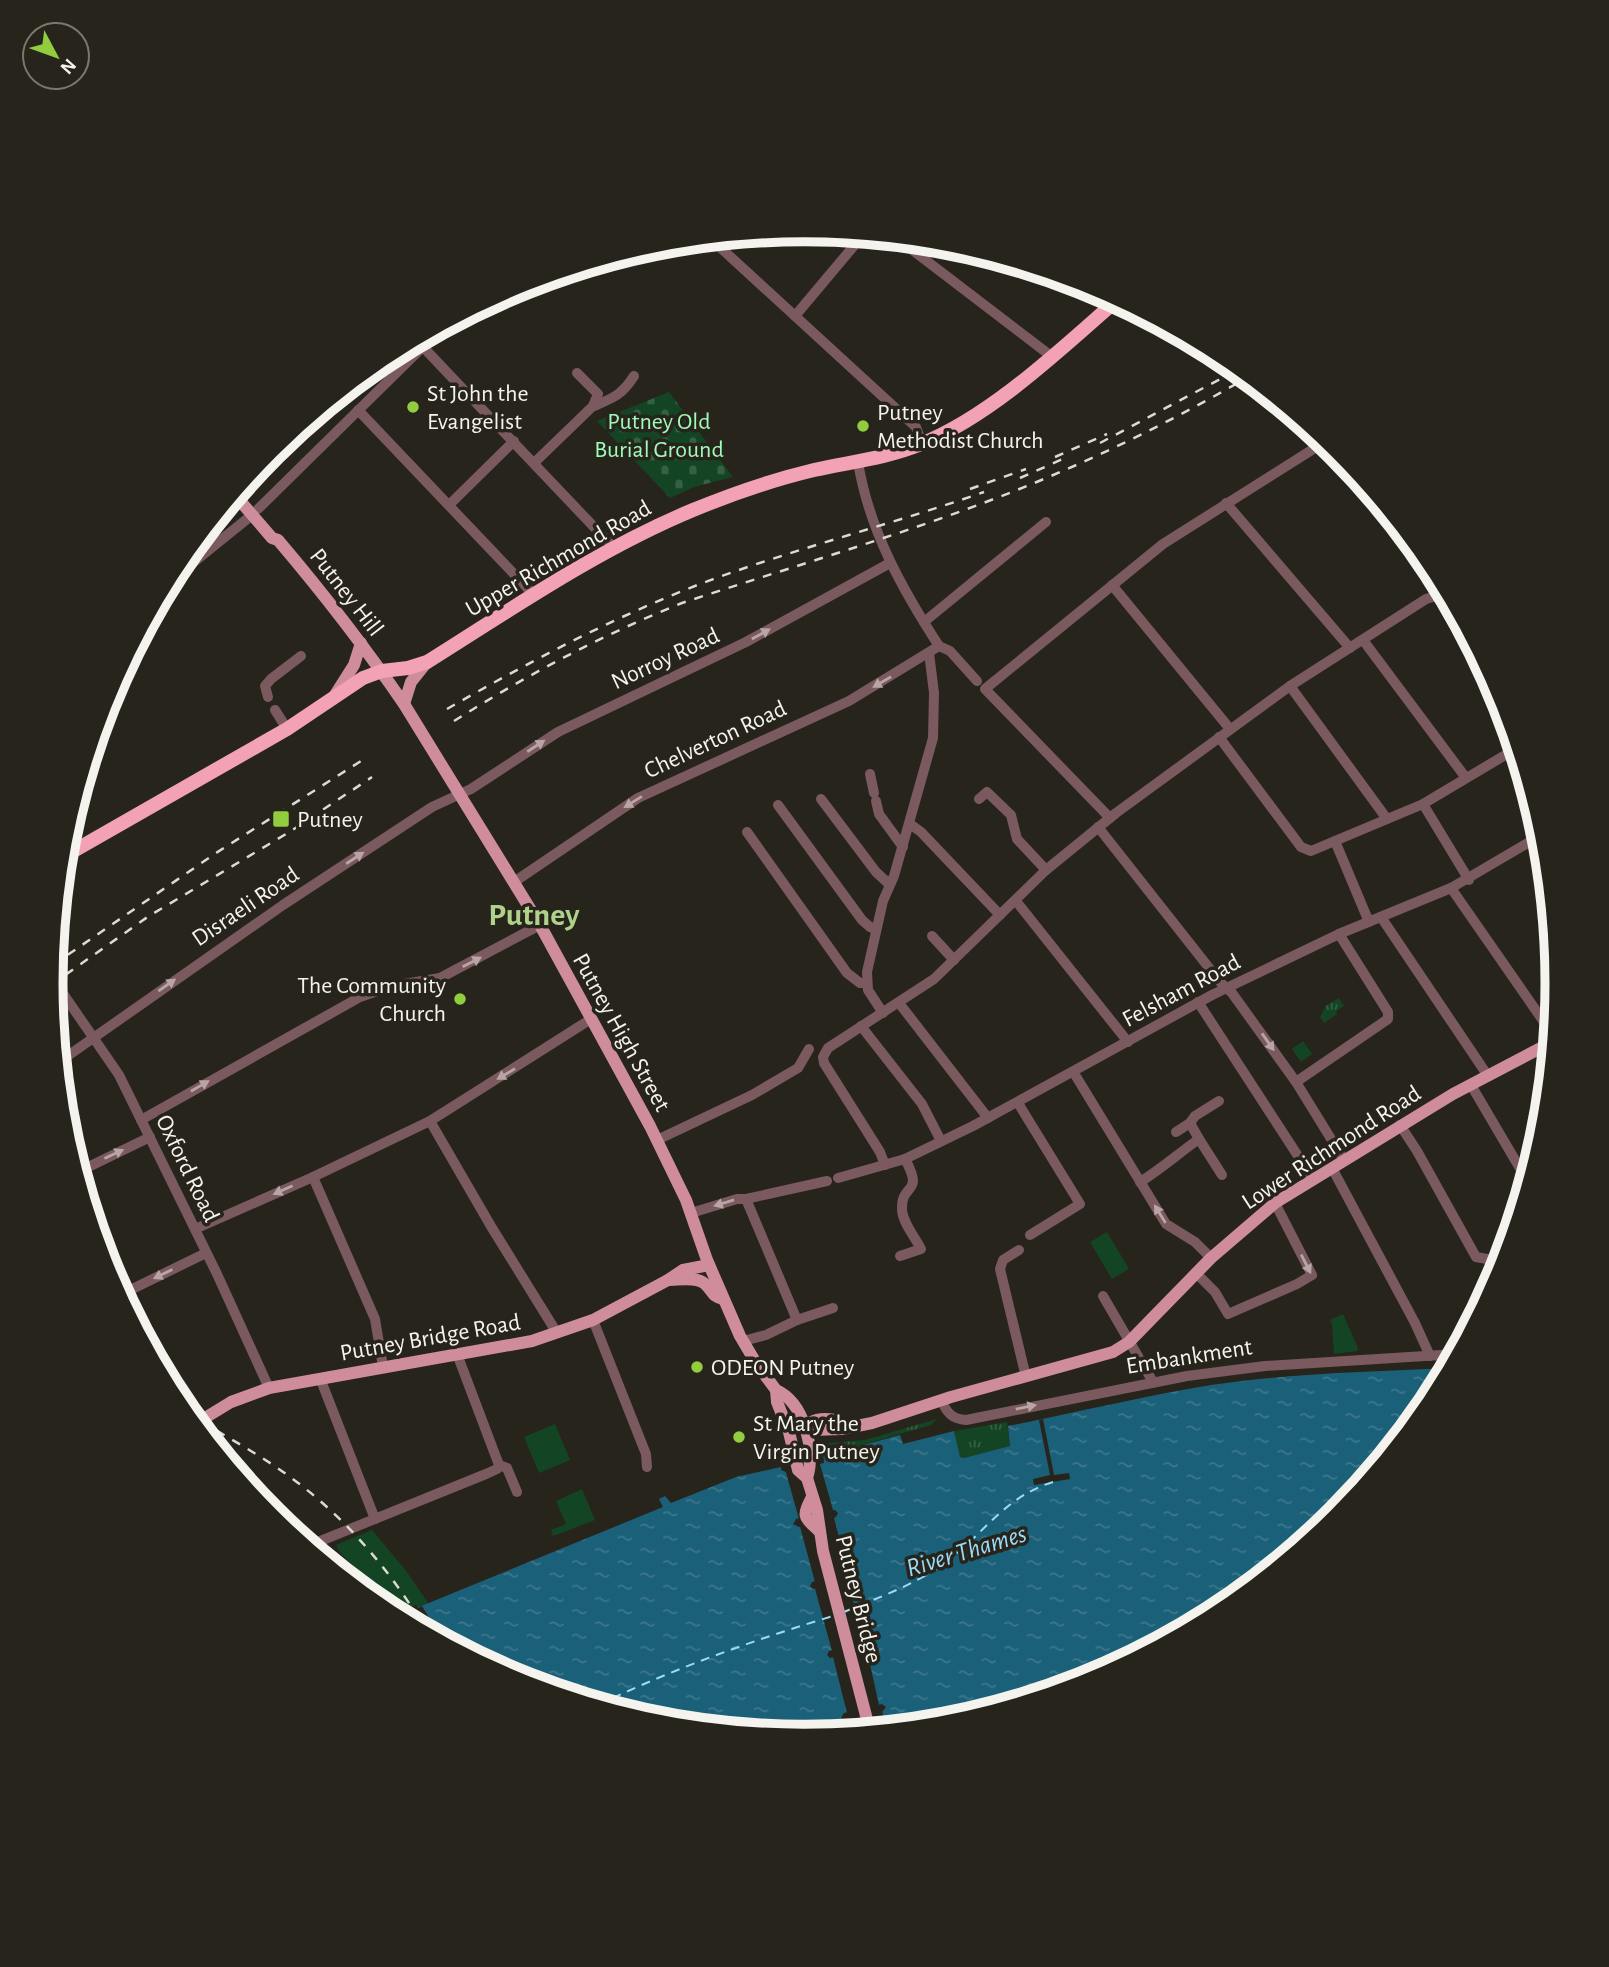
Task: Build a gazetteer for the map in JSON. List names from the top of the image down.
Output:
{
  "streets": {
    "highway": ["Upper Richmond Road"],
    "main road": [
      "Putney Hill",
      "Putney High Street",
      "Lower Richmond Road",
      "Putney Bridge Road",
      "Putney Bridge"
    ],
    "street": [
      "Norroy Road",
      "Chelverton Road",
      "Disraeli Road",
      "Felsham Road",
      "Oxford Road",
      "Embankment"
    ]
  },
  "crossings": [
    ["Upper Richmond Road", "Putney Hill"],
    ["Upper Richmond Road", "Putney High Street"],
    ["Putney Hill", "Putney High Street"],
    ["Norroy Road", "Disraeli Road"],
    ["Norroy Road", "Putney High Street"],
    ["Chelverton Road", "Putney High Street"],
    ["Disraeli Road", "Putney High Street"],
    ["Disraeli Road", "Oxford Road"],
    ["Felsham Road", "Putney High Street"],
    ["Putney High Street", "Putney Bridge Road"],
    ["Lower Richmond Road", "Embankment"],
    ["Oxford Road", "Putney Bridge Road"]
  ],
  "one_way": [
    "Norroy Road",
    "Chelverton Road",
    "Disraeli Road",
    "Embankment"
  ],
  "districts": ["Putney"],
  "water": ["River Thames"],
  "parks": ["Putney Old Burial Ground"],
  "places": {
    "other": [
      "St John the Evangelist",
      "Putney Methodist Church",
      "The Community Church",
      "ODEON Putney",
      "St Mary the Virgin Putney"
    ],
    "transit": ["Putney"]
  },
  "north": "bottom right"
}
